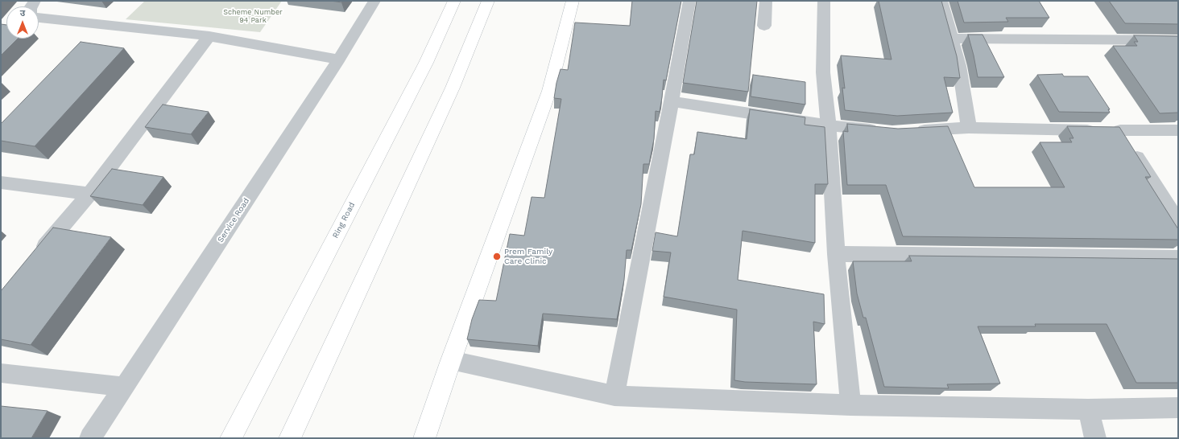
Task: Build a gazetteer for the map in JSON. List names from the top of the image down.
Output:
{
  "streets": {
    "main road": ["Ring Road"],
    "street": ["Service Road"]
  },
  "parks": ["Scheme Number 94 Park"],
  "places": ["Prem Family Care Clinic"],
  "north": "top"
}
